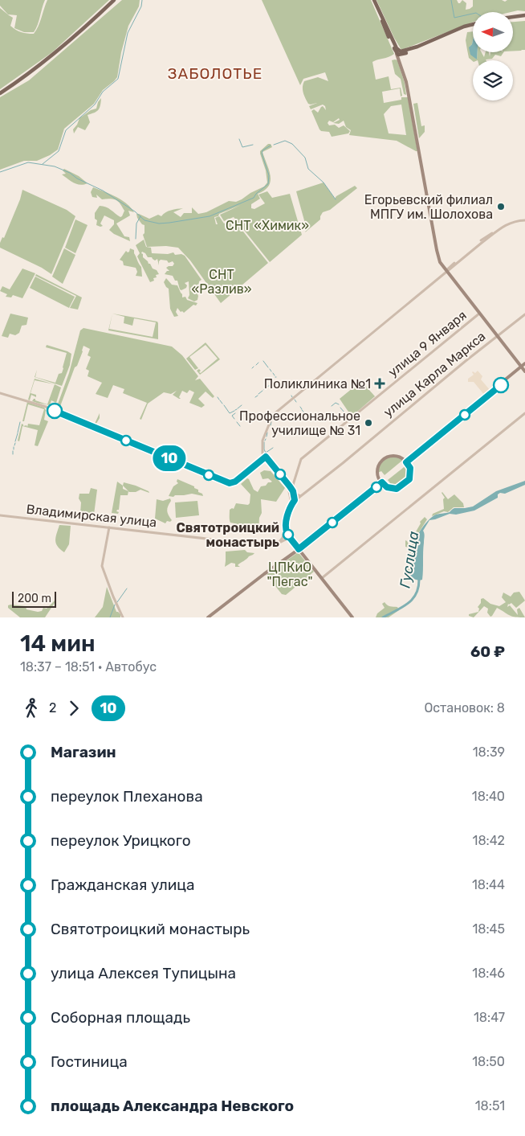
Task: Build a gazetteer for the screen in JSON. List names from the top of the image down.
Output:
{
  "streets": {
    "street": ["улица 9 Января", "улица Карла Маркса", "Владимирская улица"]
  },
  "districts": ["ЗАБОЛОТЬЕ"],
  "water": ["Гуслица"],
  "parks": ["СНТ «Химик»", "СНТ «Разлив»", "ЦПКиО \"Пегас\""],
  "places": {
    "other": ["Егорьевский филиал МПГУ им. Шолохова", "Профессиональное училище № 31", "Святотроицкий монастырь"],
    "health": ["Поликлиника №1"]
  },
  "lines": ["bus line 10"],
  "scale_bar": "200 m",
  "north": "left",
  "page": {
    "on_map": "10",
    "scale": "200 m",
    "heading": ["14 мин", "18:37 – 18:51 · Автобус", "60 ₽"],
    "legs": ["2", "10", "Остановок: 8"],
    "list": [
      {
        "name": "Магазин",
        "value": "18:39"
      },
      {
        "name": "переулок Плеханова",
        "value": "18:40"
      },
      {
        "name": "переулок Урицкого",
        "value": "18:42"
      },
      {
        "name": "Гражданская улица",
        "value": "18:44"
      },
      {
        "name": "Святотроицкий монастырь",
        "value": "18:45"
      },
      {
        "name": "улица Алексея Тупицына",
        "value": "18:46"
      },
      {
        "name": "Соборная площадь",
        "value": "18:47"
      },
      {
        "name": "Гостиница",
        "value": "18:50"
      },
      {
        "name": "площадь Александра Невского",
        "value": "18:51"
      }
    ]
  }
}
